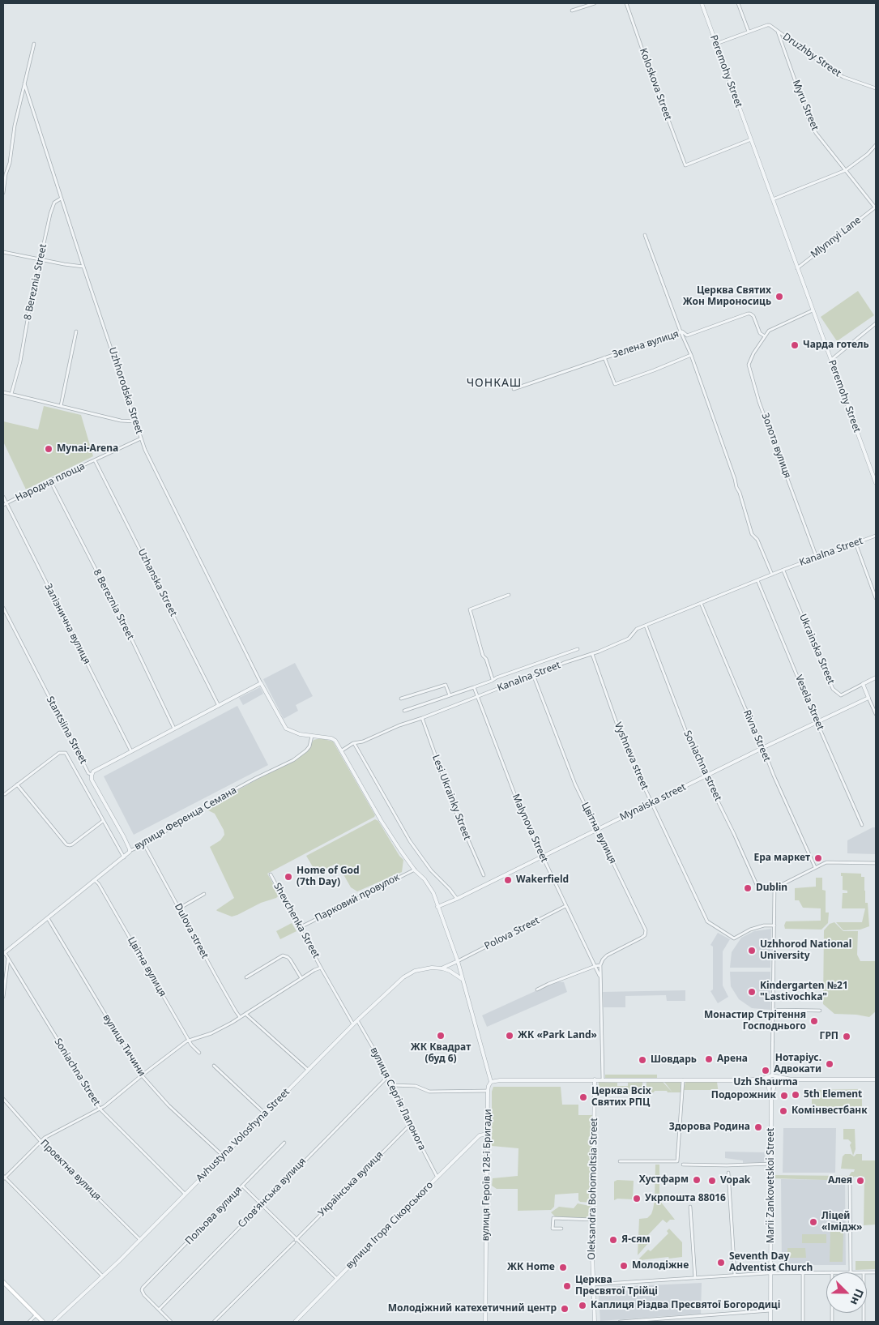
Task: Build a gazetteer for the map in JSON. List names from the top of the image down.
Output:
{
  "streets": {
    "street": [
      "Druzhby Street",
      "Peremohy Street",
      "Koloskova Street",
      "Myru Street",
      "Mlynnyi Lane",
      "8 Bereznia Street",
      "Зелена вулиця",
      "Uzhhorodska Street",
      "Золота вулиця",
      "Народна площа",
      "Kanalna Street",
      "Uzhanska Street",
      "Залізнична вулиця",
      "Ukrainska Street",
      "Vesela Street",
      "Stantsiina Street",
      "Rivna Street",
      "Vyshneva street",
      "Soniachna street",
      "Lesi Ukrainky Street",
      "Mynaiska street",
      "вулиця Ференца Семана",
      "Malynova Street",
      "Цвітна вулиця",
      "Парковий провулок",
      "Shevchenka Street",
      "Dulova street",
      "Polova Street",
      "вулиця Тичини",
      "Soniachna Street",
      "вулиця Сергія Лапонога",
      "Avhustyna Voloshyna Street",
      "Проектна вулиця",
      "вулиця Героїв 128-ї Бригади",
      "Українська вулиця",
      "Marii Zankovetskoi Street",
      "Oleksandra Bohomoltsia Street",
      "Словʼянська вулиця",
      "Польова вулиця",
      "вулиця Ігоря Сікорського"
    ]
  },
  "crossings": [
    ["Druzhby Street", "Peremohy Street"],
    ["Druzhby Street", "Myru Street"],
    ["Peremohy Street", "Koloskova Street"],
    ["Peremohy Street", "Mlynnyi Lane"],
    ["Myru Street", "Mlynnyi Lane"],
    ["8 Bereznia Street", "Uzhhorodska Street"],
    ["8 Bereznia Street", "Народна площа"],
    ["Зелена вулиця", "Золота вулиця"],
    ["Uzhhorodska Street", "Народна площа"],
    ["Золота вулиця", "Kanalna Street"],
    ["Народна площа", "Uzhanska Street"],
    ["Народна площа", "Залізнична вулиця"],
    ["Kanalna Street", "Ukrainska Street"],
    ["Kanalna Street", "Vesela Street"],
    ["Kanalna Street", "Rivna Street"],
    ["Kanalna Street", "Vyshneva street"],
    ["Kanalna Street", "Soniachna street"],
    ["Kanalna Street", "Lesi Ukrainky Street"],
    ["Kanalna Street", "Malynova Street"],
    ["Kanalna Street", "Цвітна вулиця"],
    ["Vesela Street", "Mynaiska street"],
    ["Stantsiina Street", "вулиця Ференца Семана"],
    ["Rivna Street", "Mynaiska street"],
    ["Vyshneva street", "Mynaiska street"],
    ["Soniachna street", "Mynaiska street"],
    ["Mynaiska street", "Malynova Street"],
    ["Mynaiska street", "Цвітна вулиця"],
    ["вулиця Ференца Семана", "Цвітна вулиця"],
    ["вулиця Ференца Семана", "Dulova street"],
    ["вулиця Ференца Семана", "вулиця Тичини"],
    ["вулиця Ференца Семана", "Soniachna Street"],
    ["Malynova Street", "Polova Street"],
    ["Цвітна вулиця", "Shevchenka Street"],
    ["Парковий провулок", "Shevchenka Street"],
    ["Shevchenka Street", "Dulova street"],
    ["Shevchenka Street", "вулиця Тичини"],
    ["Shevchenka Street", "Soniachna Street"],
    ["Shevchenka Street", "Avhustyna Voloshyna Street"],
    ["Shevchenka Street", "Проектна вулиця"],
    ["Polova Street", "Avhustyna Voloshyna Street"],
    ["вулиця Тичини", "Avhustyna Voloshyna Street"],
    ["Soniachna Street", "Avhustyna Voloshyna Street"],
    ["вулиця Сергія Лапонога", "Avhustyna Voloshyna Street"],
    ["вулиця Сергія Лапонога", "Словʼянська вулиця"],
    ["вулиця Сергія Лапонога", "вулиця Ігоря Сікорського"],
    ["Avhustyna Voloshyna Street", "Проектна вулиця"],
    ["вулиця Героїв 128-ї Бригади", "вулиця Ігоря Сікорського"],
    ["Словʼянська вулиця", "Польова вулиця"]
  ],
  "districts": ["ЧОНКАШ"],
  "places": [
    "Церква Святих Жон Мироносиць",
    "Чарда готель",
    "Mynai-Arena",
    "Ера маркет",
    "Home of God (7th Day)",
    "Wakerfield",
    "Dublin",
    "Uzhhorod National University",
    "Kindergarten №21 \"Lastivochka\"",
    "Монастир Стрітення Господнього",
    "ЖК Квадрат (буд 6)",
    "ЖК «Park Land»",
    "ГРП",
    "Арена",
    "Шовдарь",
    "Нотаріус. Адвокати",
    "Uzh Shaurma",
    "5th Element",
    "Подорожник",
    "Церква Всіх Святих РПЦ",
    "Комінвестбанк",
    "Здорова Родина",
    "Хустфарм",
    "Vopak",
    "Алея",
    "Укрпошта 88016",
    "Ліцей «Імідж»",
    "Я-сям",
    "Seventh Day Adventist Church",
    "Молодіжне",
    "ЖК Home",
    "Церква Пресвятої Трійці",
    "Каплиця Різдва Пресвятої Богородиці",
    "Молодіжний катехетичний центр"
  ],
  "north": "bottom right"
}
